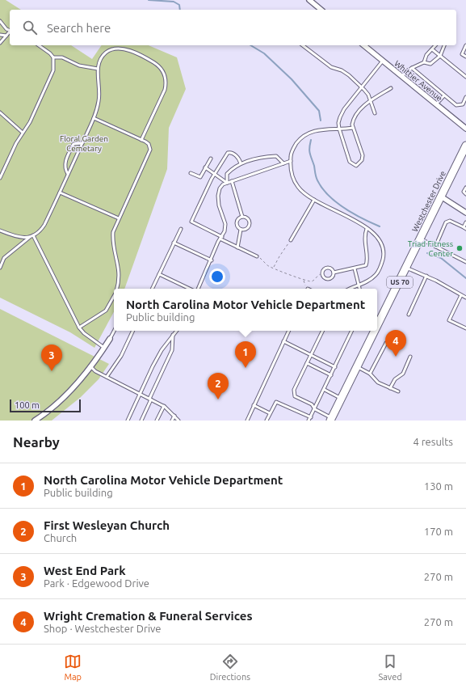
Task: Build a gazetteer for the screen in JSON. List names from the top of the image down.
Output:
{
  "streets": {
    "main road": ["Westchester Drive", "US 70"],
    "street": ["Whittier Avenue"]
  },
  "parks": ["Floral Garden Cemetary"],
  "places": ["Triad Fitness Center"],
  "scale_bar": "100 m",
  "page": {
    "search": "Search here",
    "popup": ["North Carolina Motor Vehicle Department", "Public building"],
    "pins": [
      "4",
      "1",
      "3",
      "2"
    ],
    "scale": "100 m",
    "heading": ["Nearby", "4 results"],
    "list": [
      {
        "mark": "1",
        "name": "North Carolina Motor Vehicle Department",
        "note": "Public building",
        "value": "130 m"
      },
      {
        "mark": "2",
        "name": "First Wesleyan Church",
        "note": "Church",
        "value": "170 m"
      },
      {
        "mark": "3",
        "name": "West End Park",
        "note": "Park · Edgewood Drive",
        "value": "270 m"
      },
      {
        "mark": "4",
        "name": "Wright Cremation & Funeral Services",
        "note": "Shop · Westchester Drive",
        "value": "270 m"
      }
    ],
    "nav": ["Map", "Directions", "Saved"]
  }
}
